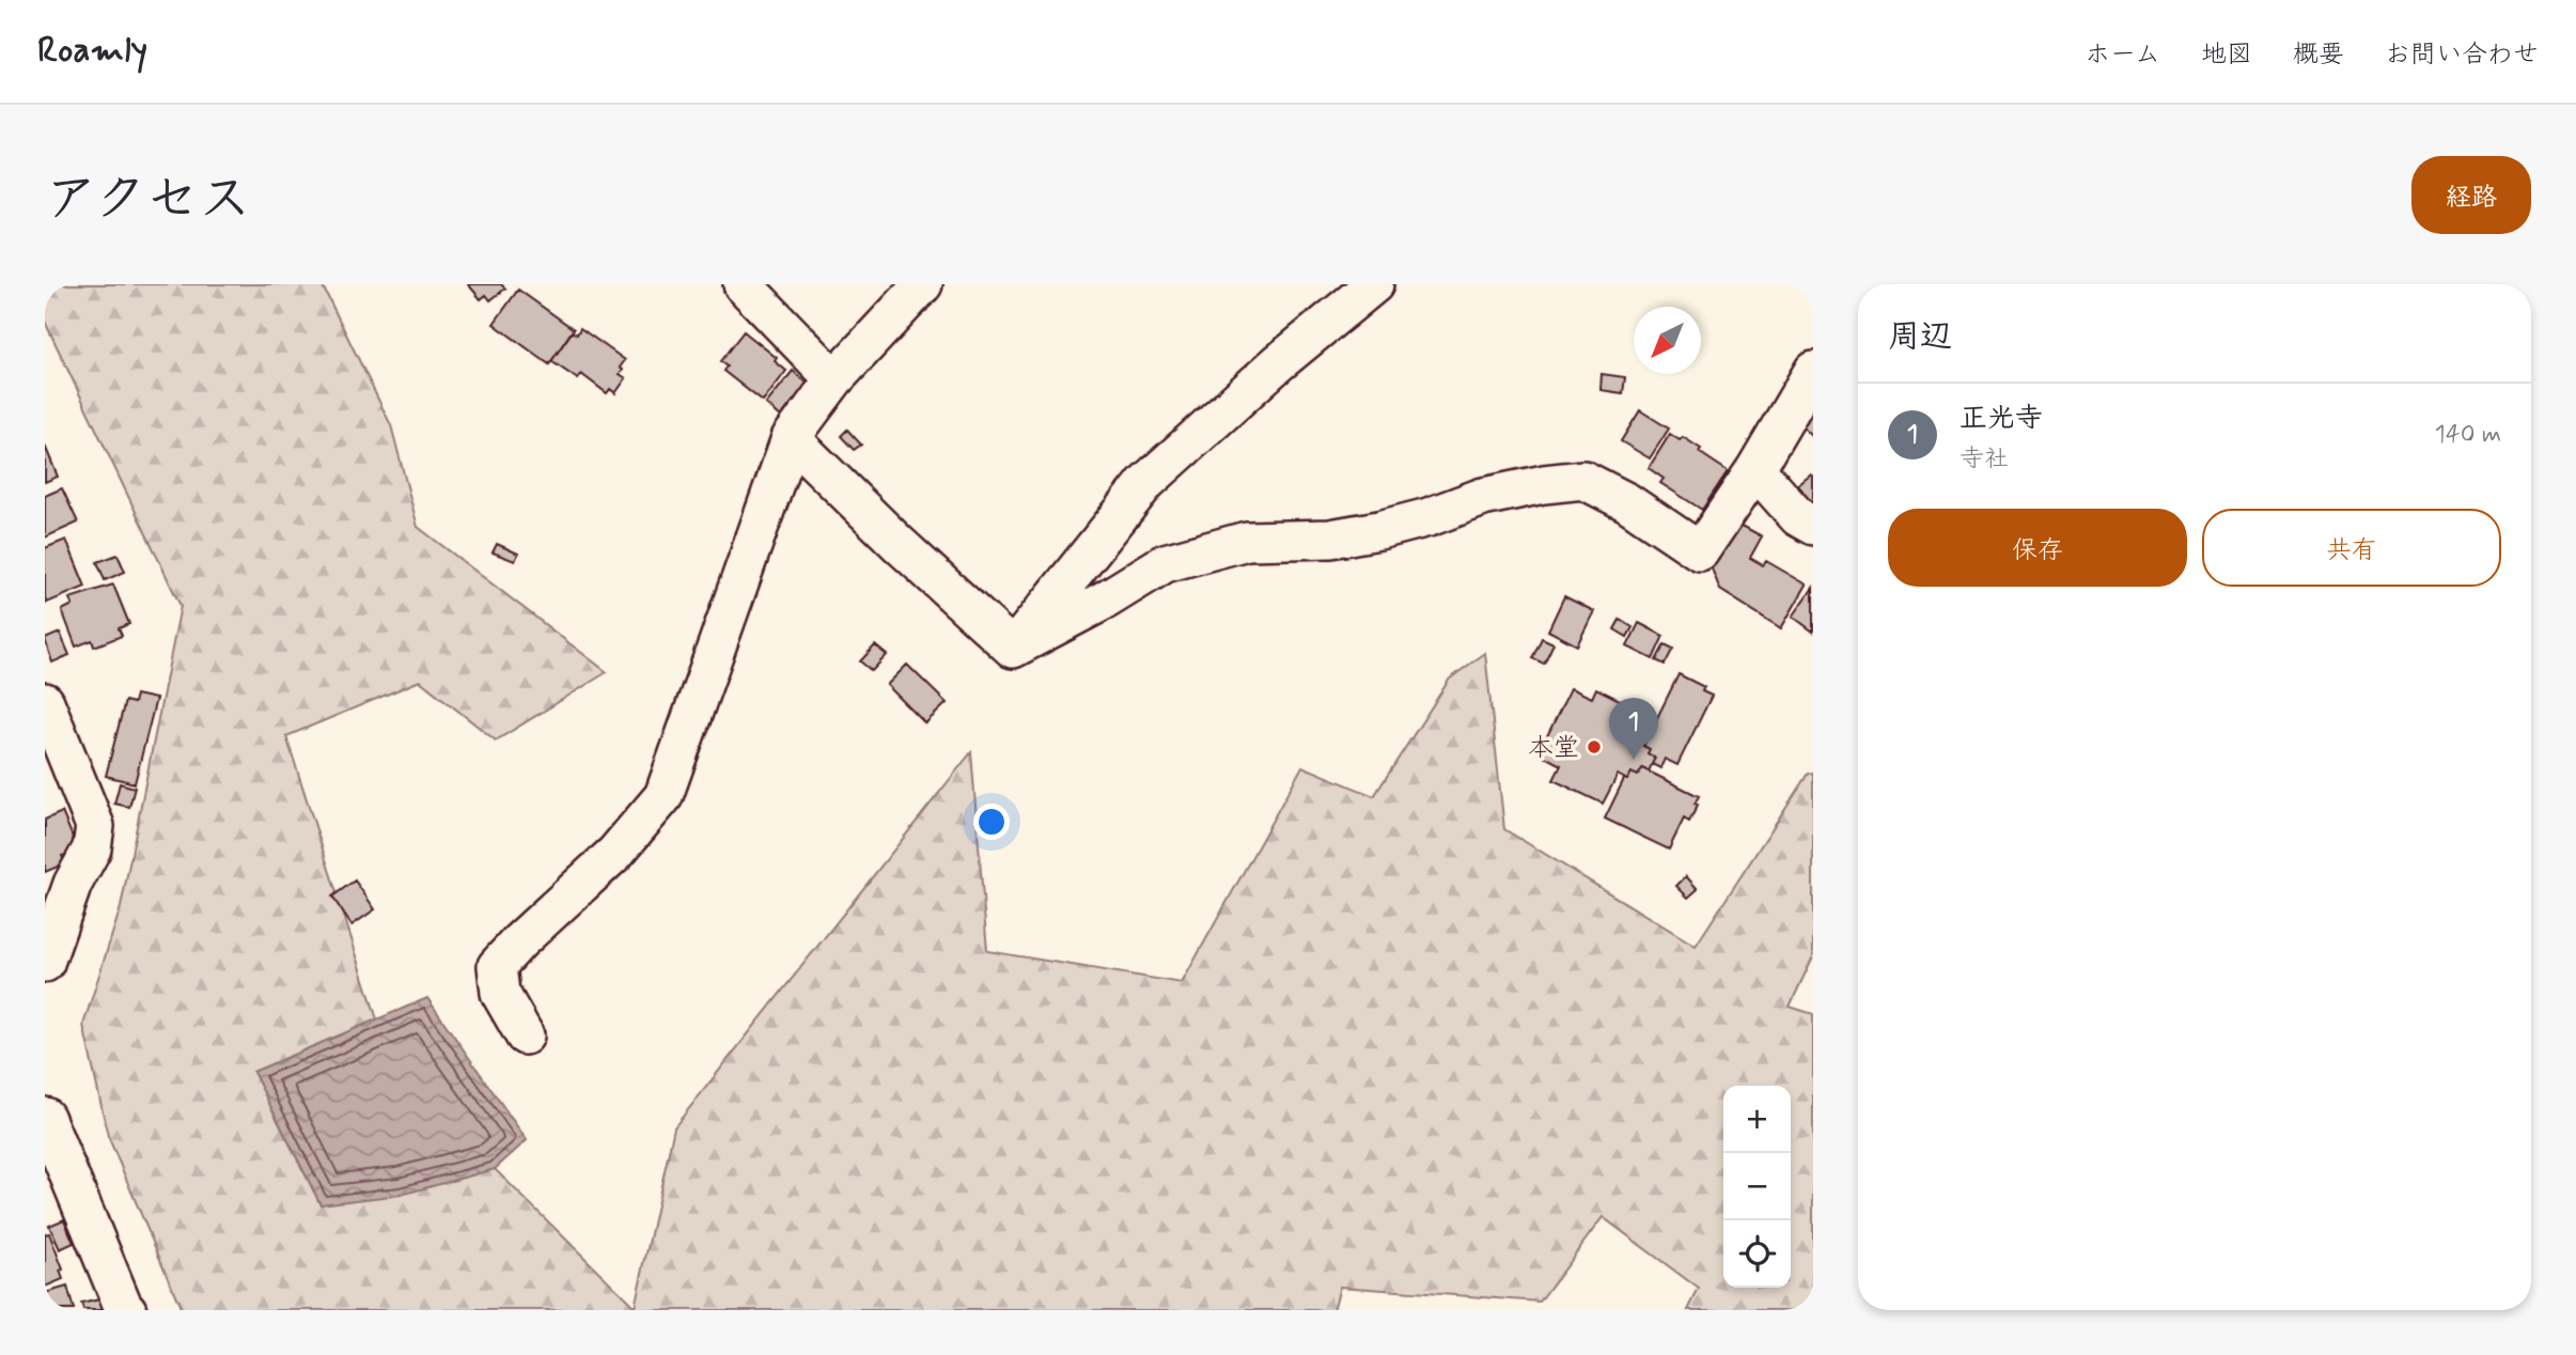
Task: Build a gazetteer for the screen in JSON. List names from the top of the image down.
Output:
{
  "places": ["本堂"],
  "north": "bottom left",
  "page": {
    "header": "Roamly",
    "nav": [
      "ホーム",
      "地図",
      "概要",
      "お問い合わせ"
    ],
    "title": "アクセス",
    "buttons": [
      "経路",
      ["保存", "共有"]
    ],
    "heading": "周辺",
    "list": [
      {
        "mark": "1",
        "name": "正光寺",
        "note": "寺社",
        "value": "140 m"
      }
    ],
    "pins": "1",
    "map_buttons": ["+", "−"]
  }
}
